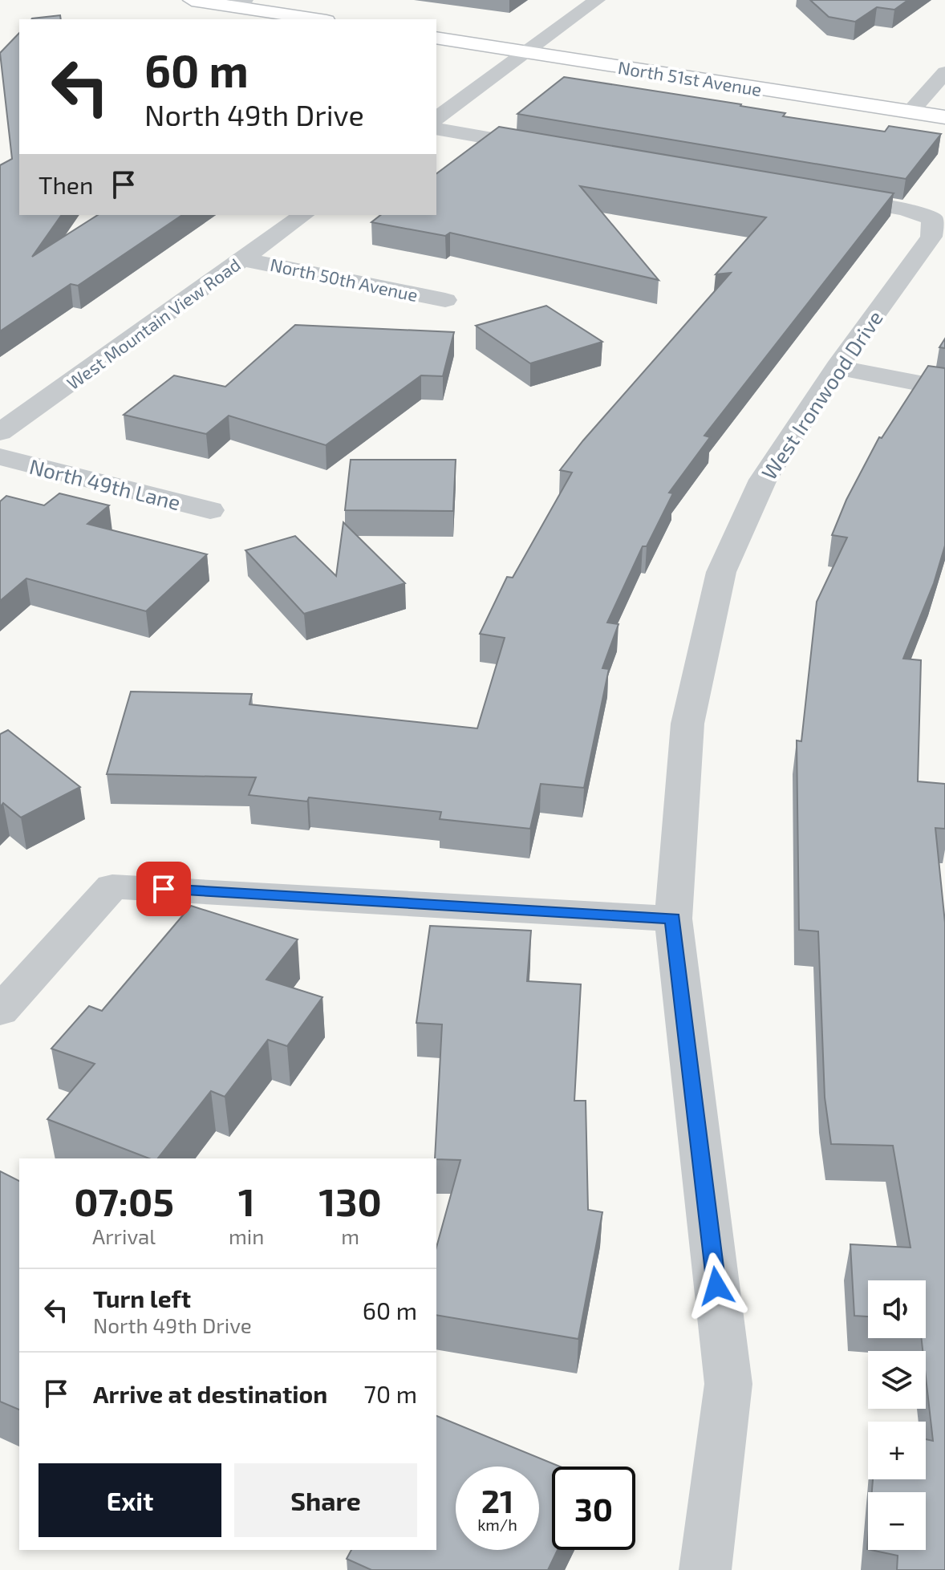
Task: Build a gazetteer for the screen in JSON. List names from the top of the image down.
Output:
{
  "streets": {
    "main road": ["North 51st Avenue"],
    "street": [
      "North 50th Avenue",
      "West Mountain View Road",
      "West Ironwood Drive",
      "North 49th Lane"
    ]
  },
  "crossings": [
    ["North 50th Avenue", "West Mountain View Road"]
  ],
  "page": {
    "turn": ["60 m", "North 49th Drive"],
    "then": "Then",
    "eta": [
      "07:05",
      "Arrival",
      "1",
      "min",
      "130",
      "m"
    ],
    "list": [
      {
        "name": "Turn left",
        "note": "North 49th Drive",
        "value": "60 m"
      },
      {
        "name": "Arrive at destination",
        "value": "70 m"
      }
    ],
    "map_buttons": ["+", "−"],
    "buttons": ["Exit", "Share"],
    "speed": "21 km/h",
    "limit": "30"
  }
}
